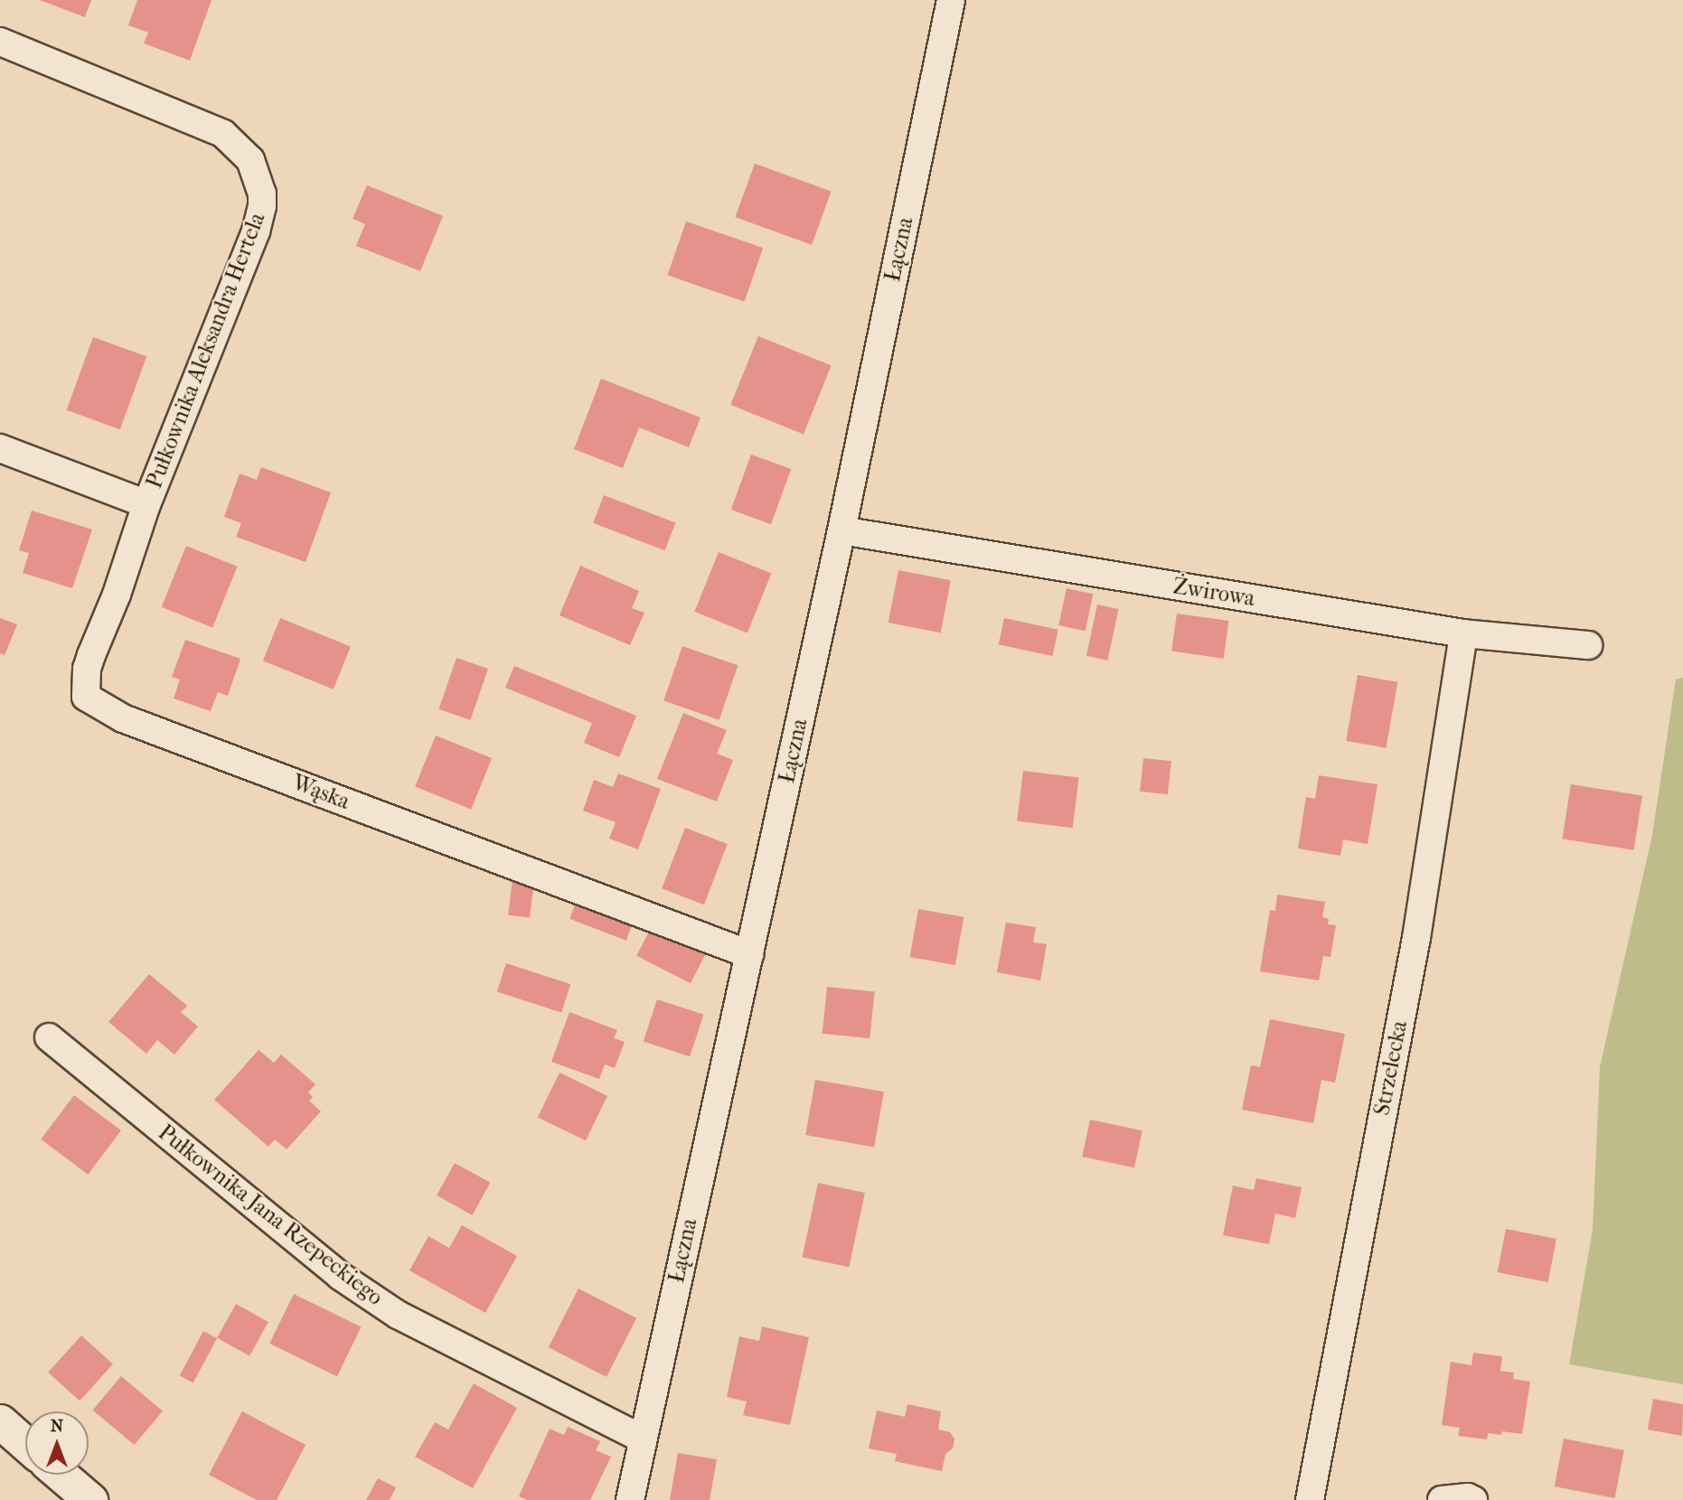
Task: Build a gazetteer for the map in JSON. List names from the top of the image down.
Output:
{
  "streets": {
    "street": [
      "Łączna",
      "Pułkownika Aleksandra Hertela",
      "Żwirowa",
      "Wąska",
      "Strzelecka",
      "Pułkownika Jana Rzepeckiego"
    ]
  },
  "crossings": [
    ["Łączna", "Żwirowa"],
    ["Łączna", "Wąska"],
    ["Łączna", "Pułkownika Jana Rzepeckiego"],
    ["Pułkownika Aleksandra Hertela", "Wąska"],
    ["Żwirowa", "Strzelecka"]
  ],
  "north": "top"
}
